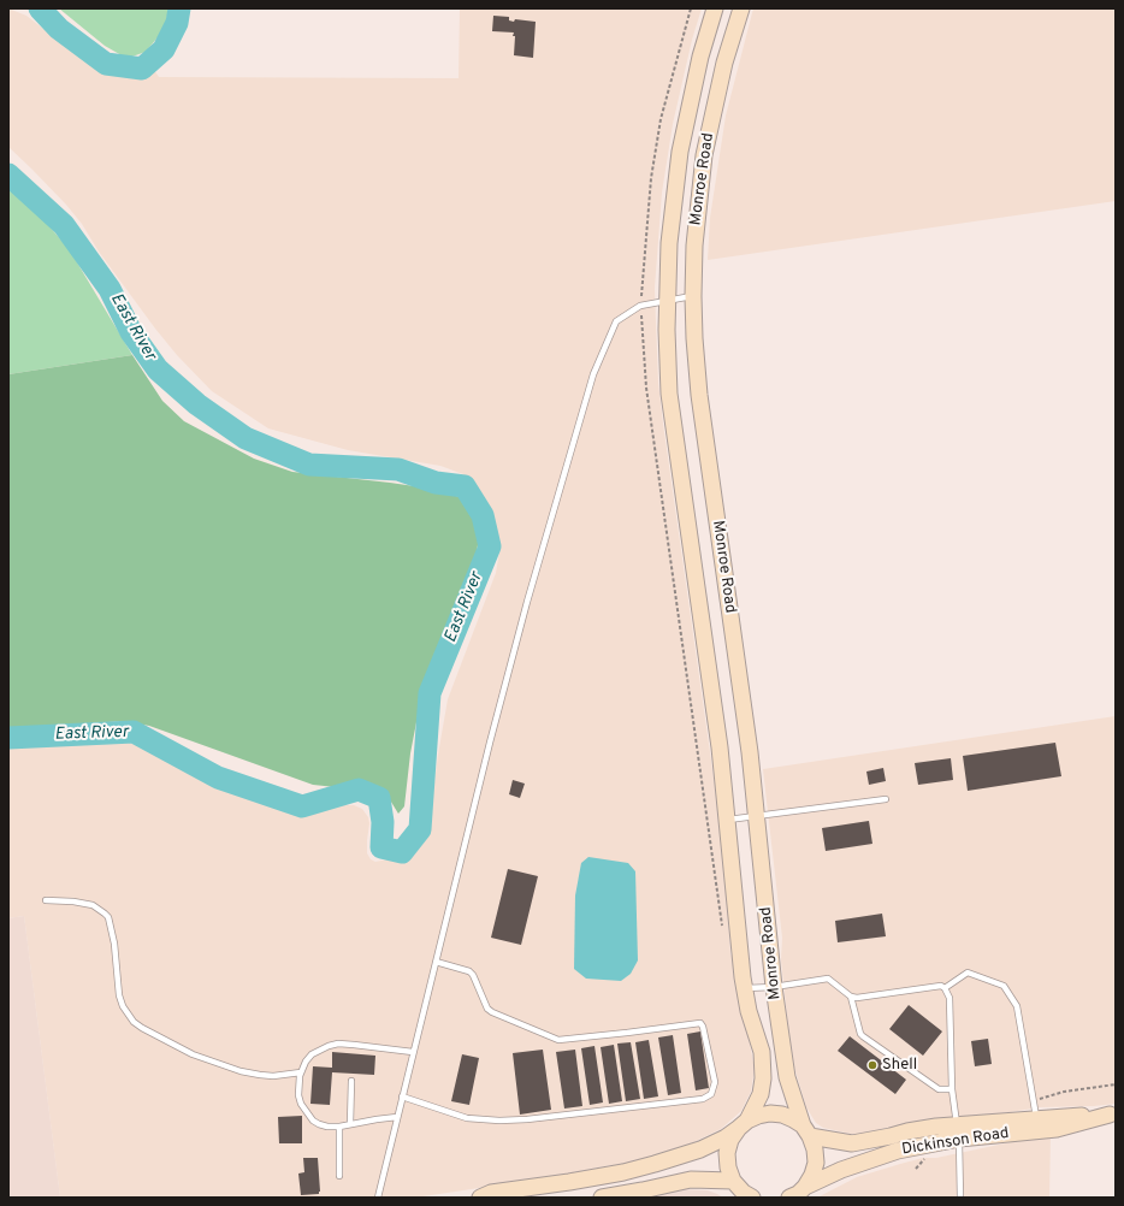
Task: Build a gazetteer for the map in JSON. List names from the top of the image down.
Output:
{
  "streets": {
    "main road": ["Monroe Road", "Dickinson Road"]
  },
  "crossings": [
    ["Monroe Road", "Dickinson Road"]
  ],
  "water": ["East River"],
  "places": ["Shell"]
}
